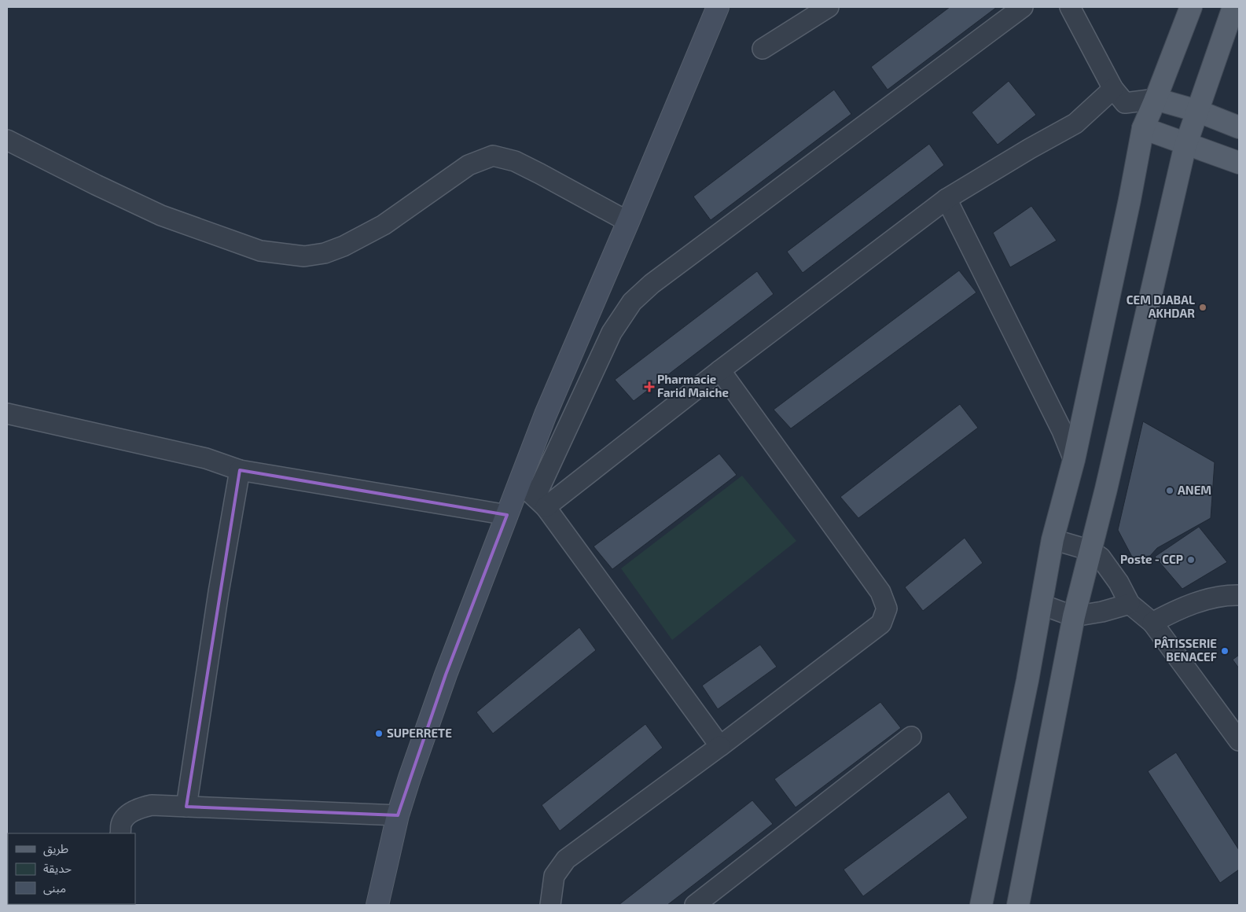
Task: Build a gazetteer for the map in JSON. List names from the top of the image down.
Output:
{
  "places": {
    "other": [
      "CEM DJABAL AKHDAR",
      "ANEM",
      "Poste - CCP",
      "PÂTISSERIE BENACEF",
      "SUPERRETE"
    ],
    "health": ["Pharmacie Farid Maiche"]
  },
  "legend": ["طريق", "حديقة", "مبنى"]
}
